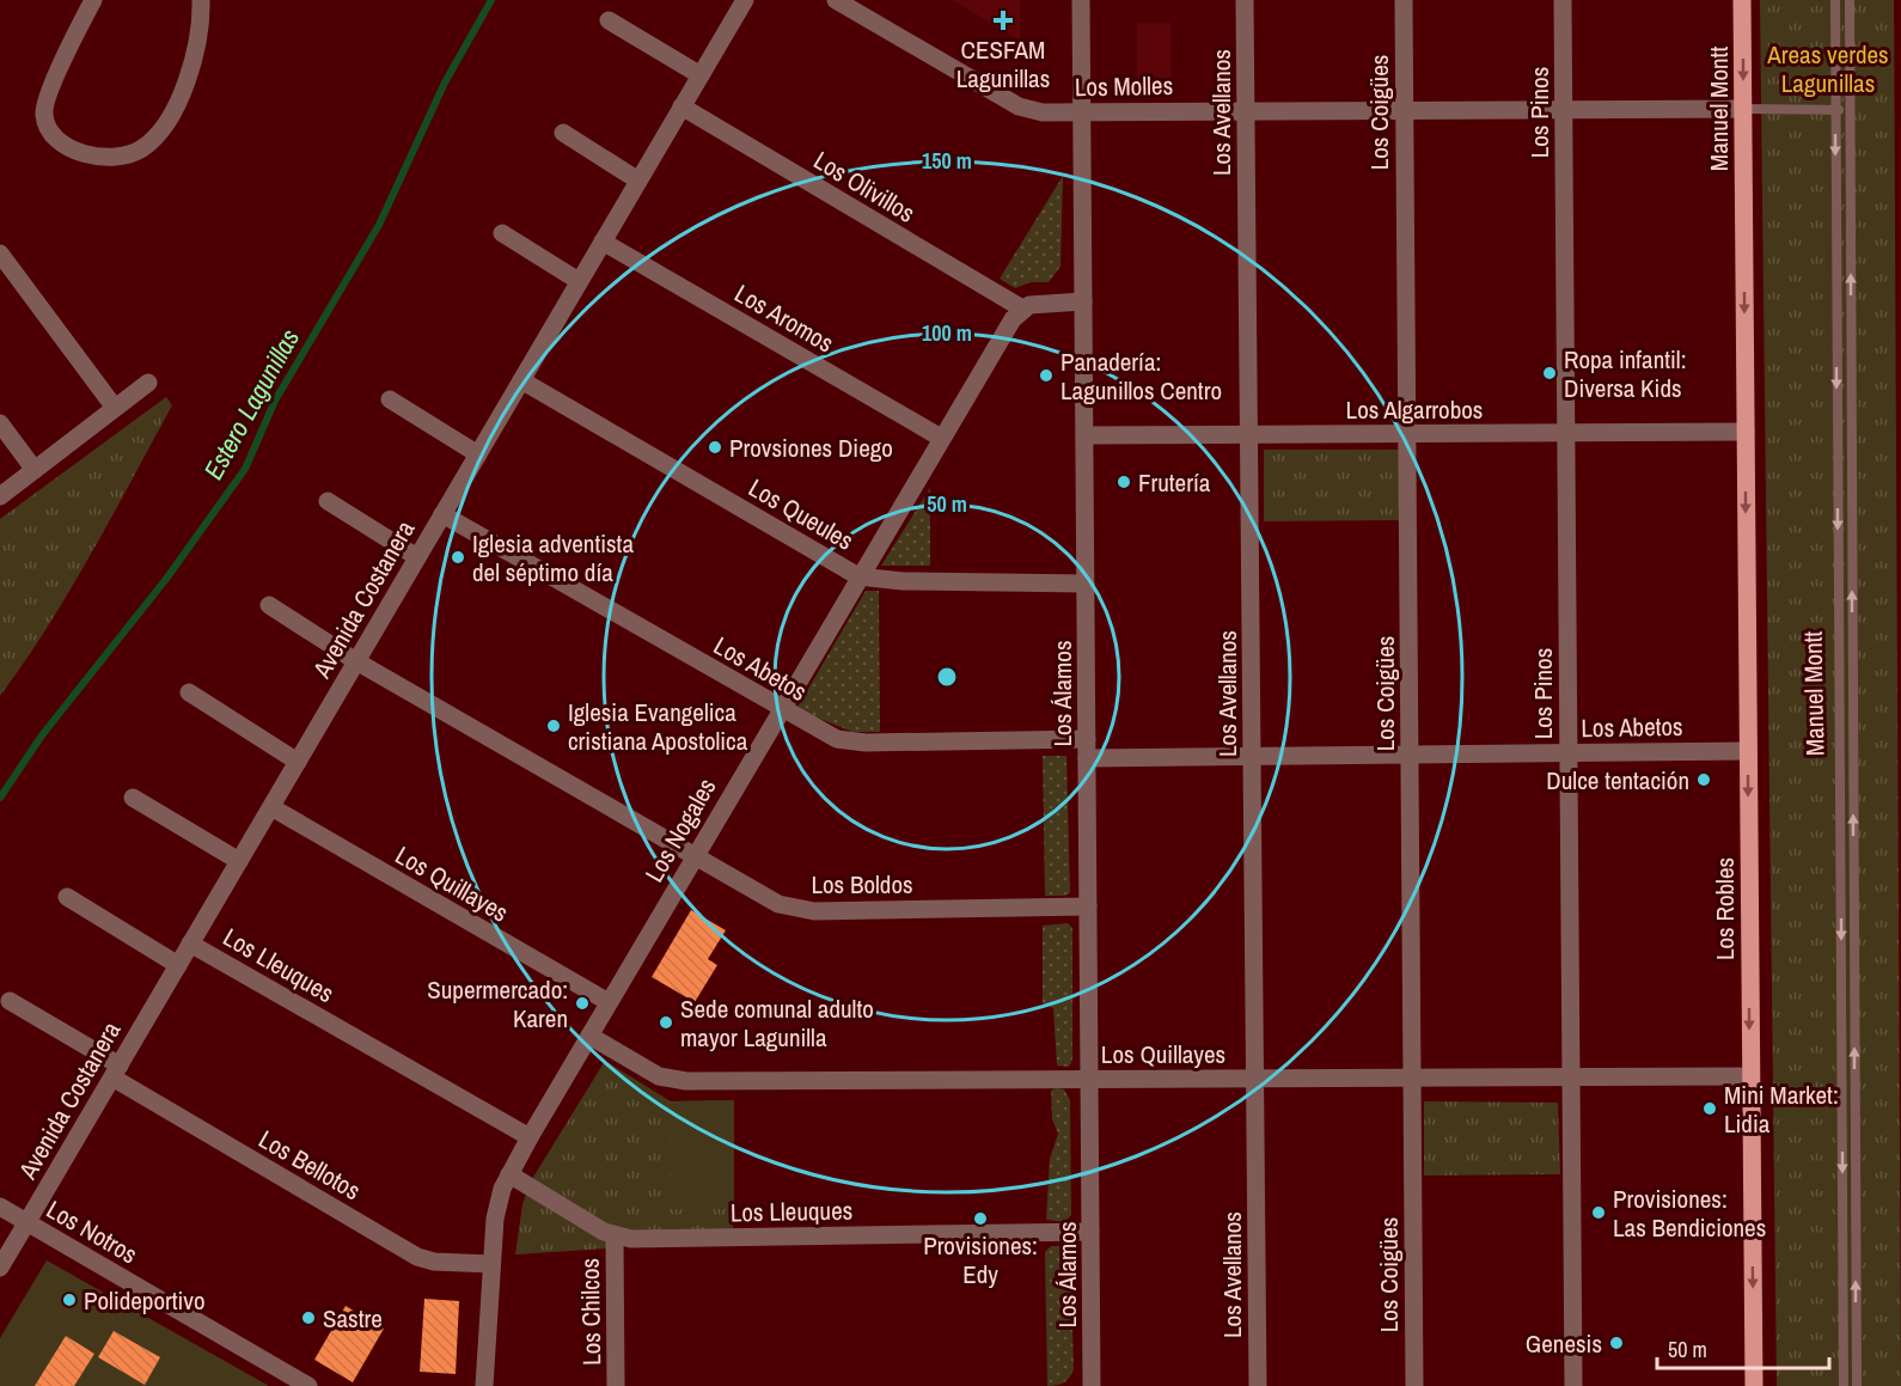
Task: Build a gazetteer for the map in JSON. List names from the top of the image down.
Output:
{
  "streets": {
    "main road": ["Manuel Montt", "Los Robles"],
    "street": [
      "Los Molles",
      "Los Avellanos",
      "Los Coigües",
      "Los Pinos",
      "Los Olivillos",
      "Los Aromos",
      "Los Algarrobos",
      "Los Queules",
      "Avenida Costanera",
      "Los Abetos",
      "Los Álamos",
      "Los Nogales",
      "Los Quillayes",
      "Los Boldos",
      "Los Lleuques",
      "Los Bellotos",
      "Los Notros",
      "Los Chilcos"
    ]
  },
  "crossings": [
    ["Los Molles", "Manuel Montt"],
    ["Los Molles", "Los Avellanos"],
    ["Los Molles", "Los Coigües"],
    ["Los Molles", "Los Pinos"],
    ["Los Molles", "Los Álamos"],
    ["Manuel Montt", "Los Algarrobos"],
    ["Manuel Montt", "Los Robles"],
    ["Los Avellanos", "Los Algarrobos"],
    ["Los Avellanos", "Los Abetos"],
    ["Los Avellanos", "Los Quillayes"],
    ["Los Coigües", "Los Algarrobos"],
    ["Los Coigües", "Los Abetos"],
    ["Los Coigües", "Los Quillayes"],
    ["Los Pinos", "Los Algarrobos"],
    ["Los Pinos", "Los Abetos"],
    ["Los Pinos", "Los Quillayes"],
    ["Los Olivillos", "Avenida Costanera"],
    ["Los Olivillos", "Los Nogales"],
    ["Los Aromos", "Avenida Costanera"],
    ["Los Aromos", "Los Nogales"],
    ["Los Algarrobos", "Los Álamos"],
    ["Los Algarrobos", "Los Robles"],
    ["Los Queules", "Avenida Costanera"],
    ["Los Queules", "Los Álamos"],
    ["Los Queules", "Los Nogales"],
    ["Avenida Costanera", "Los Abetos"],
    ["Avenida Costanera", "Los Quillayes"],
    ["Avenida Costanera", "Los Boldos"],
    ["Avenida Costanera", "Los Lleuques"],
    ["Avenida Costanera", "Los Bellotos"],
    ["Avenida Costanera", "Los Notros"],
    ["Los Abetos", "Los Álamos"],
    ["Los Abetos", "Los Nogales"],
    ["Los Abetos", "Los Robles"],
    ["Los Álamos", "Los Quillayes"],
    ["Los Álamos", "Los Boldos"],
    ["Los Álamos", "Los Lleuques"],
    ["Los Nogales", "Los Quillayes"],
    ["Los Nogales", "Los Boldos"],
    ["Los Nogales", "Los Lleuques"],
    ["Los Nogales", "Los Bellotos"],
    ["Los Quillayes", "Los Robles"],
    ["Los Lleuques", "Los Chilcos"]
  ],
  "one_way": ["Los Robles"],
  "water": ["Estero Lagunillas"],
  "parks": ["Areas verdes Lagunillas"],
  "places": {
    "health": ["CESFAM Lagunillas"],
    "other": [
      "Ropa infantil: Diversa Kids",
      "Panadería: Lagunillos Centro",
      "Provsiones Diego",
      "Frutería",
      "Iglesia adventista del séptimo día",
      "Iglesia Evangelica cristiana Apostolica",
      "Dulce tentación",
      "Supermercado: Karen",
      "Sede comunal adulto mayor Lagunilla",
      "Mini Market: Lidia",
      "Provisiones: Las Bendiciones",
      "Provisiones: Edy",
      "Polideportivo",
      "Sastre",
      "Genesis"
    ]
  },
  "scale_bar": "50 m",
  "rings": ["150 m", "100 m", "50 m"]
}
